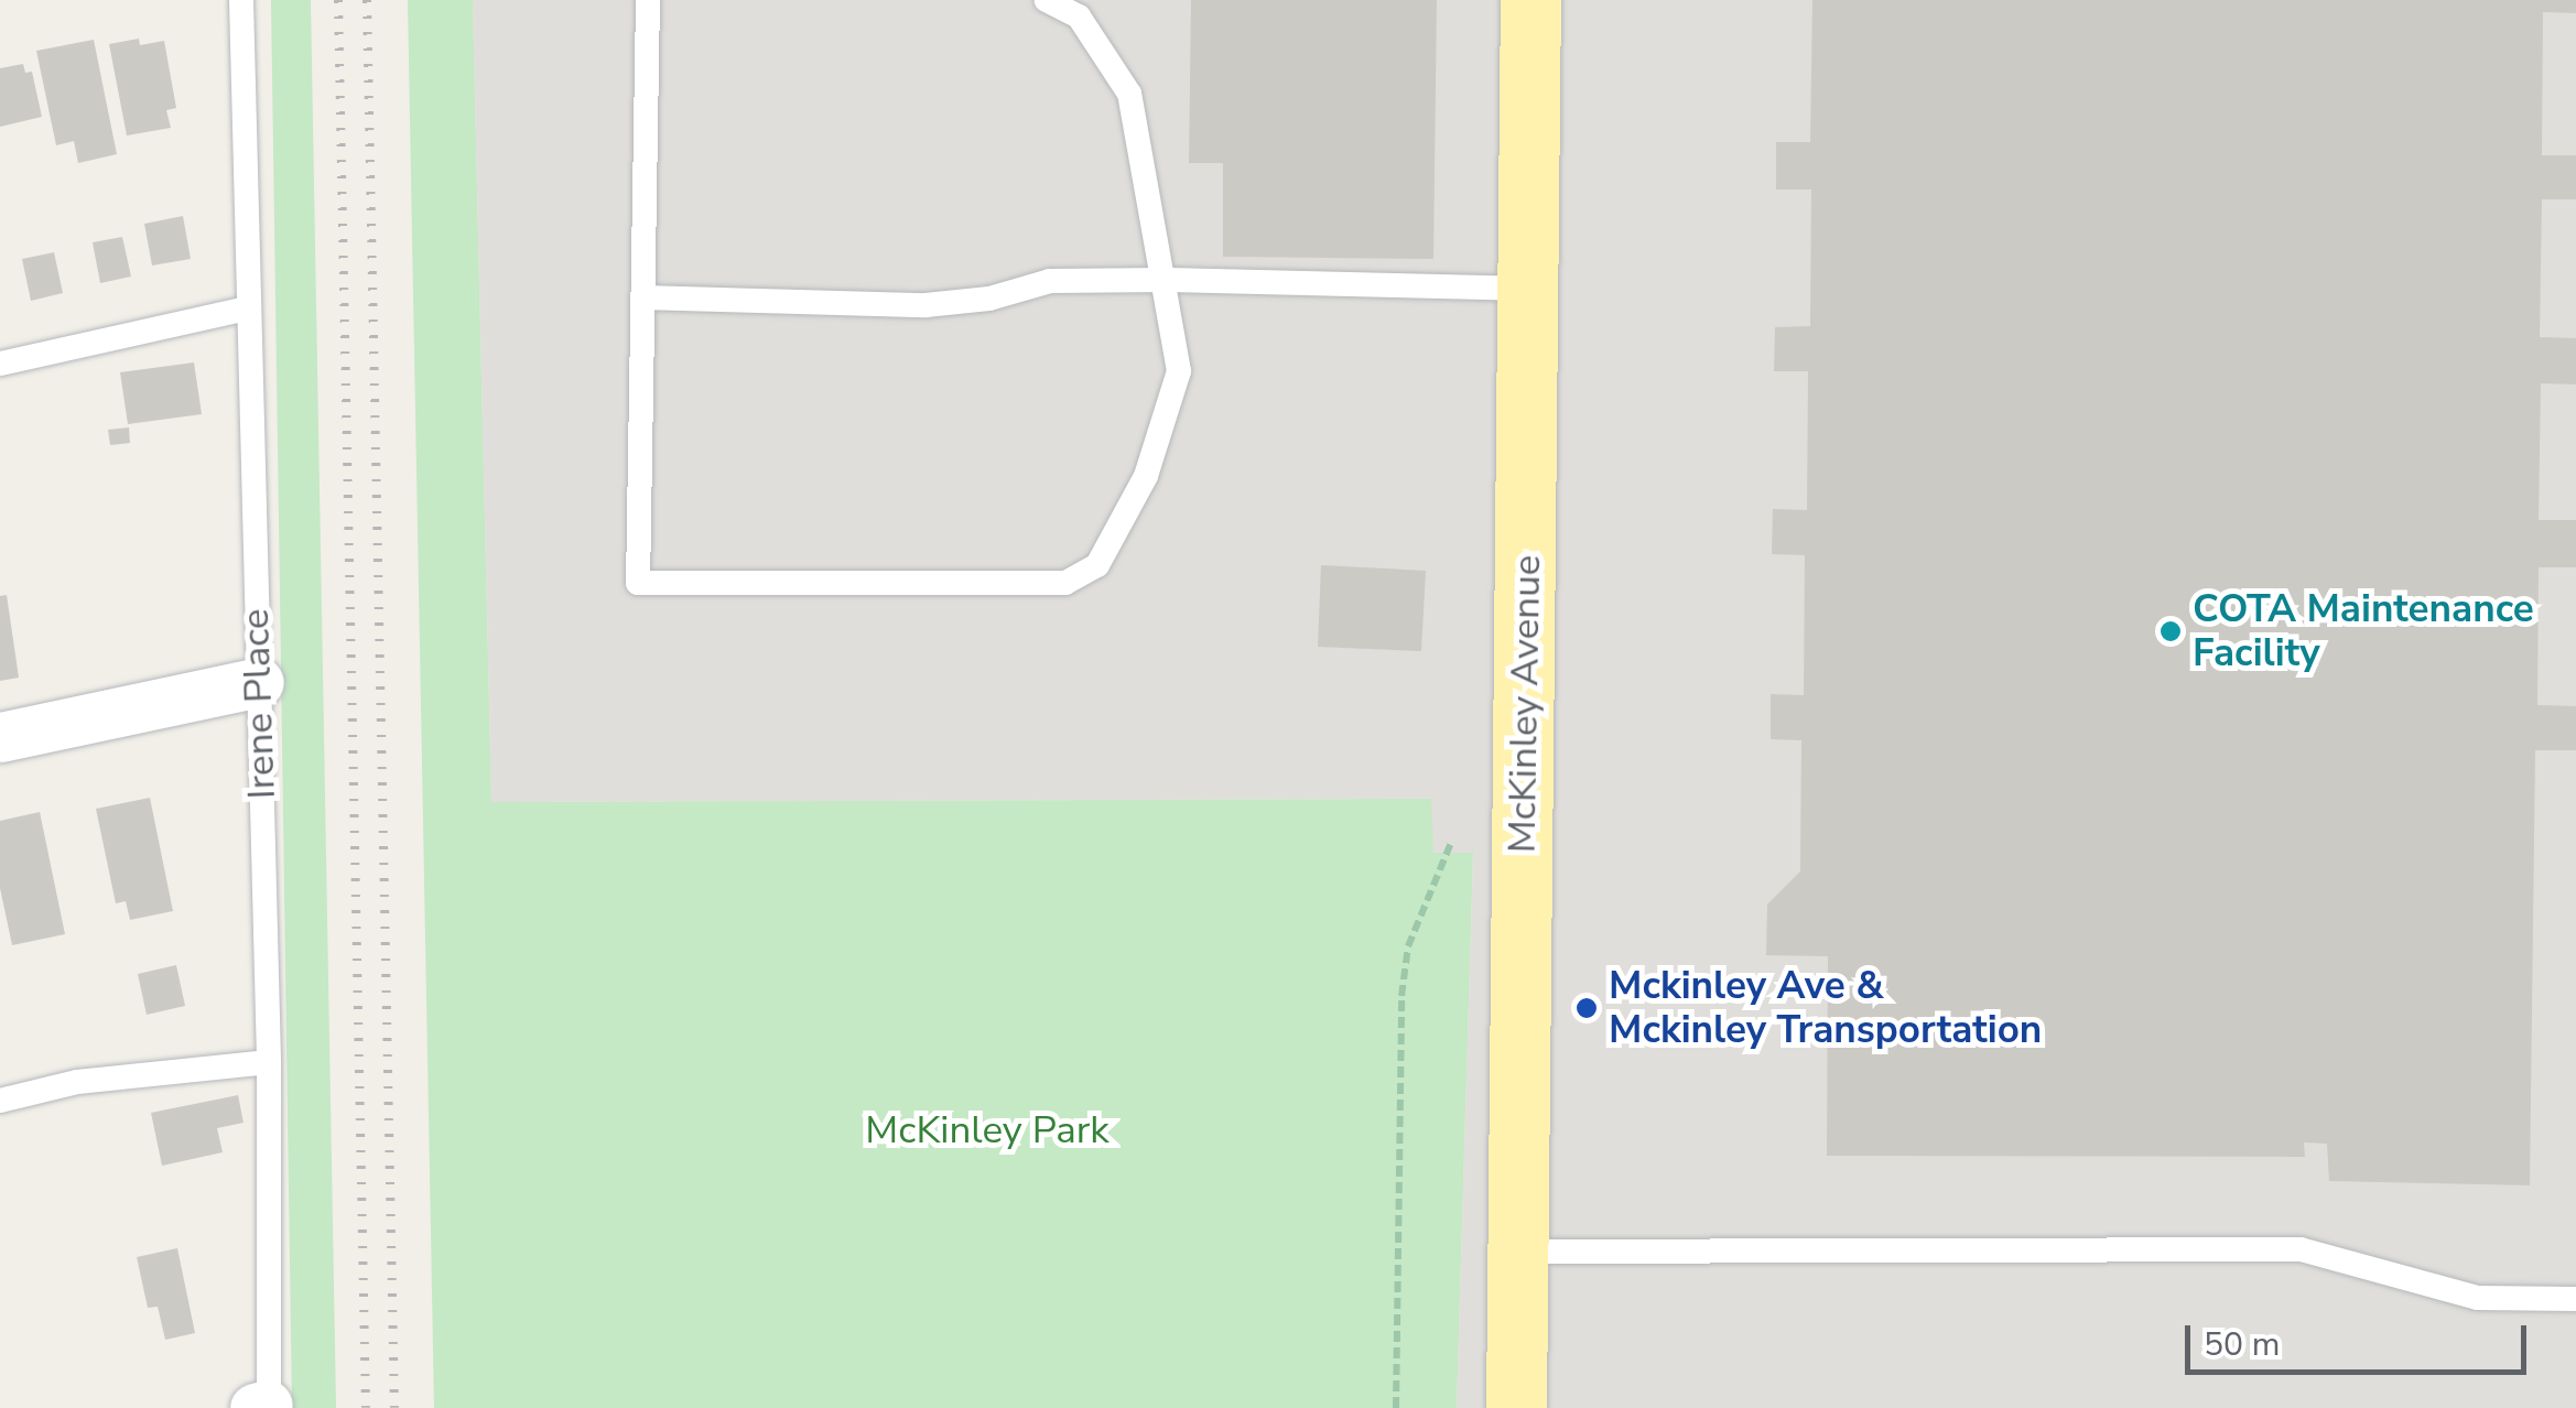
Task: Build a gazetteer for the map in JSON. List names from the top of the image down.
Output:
{
  "streets": {
    "main road": ["McKinley Avenue"],
    "lane": ["Irene Place"]
  },
  "parks": ["McKinley Park"],
  "places": ["COTA Maintenance Facility", "Mckinley Ave & Mckinley Transportation"],
  "scale_bar": "50 m"
}
